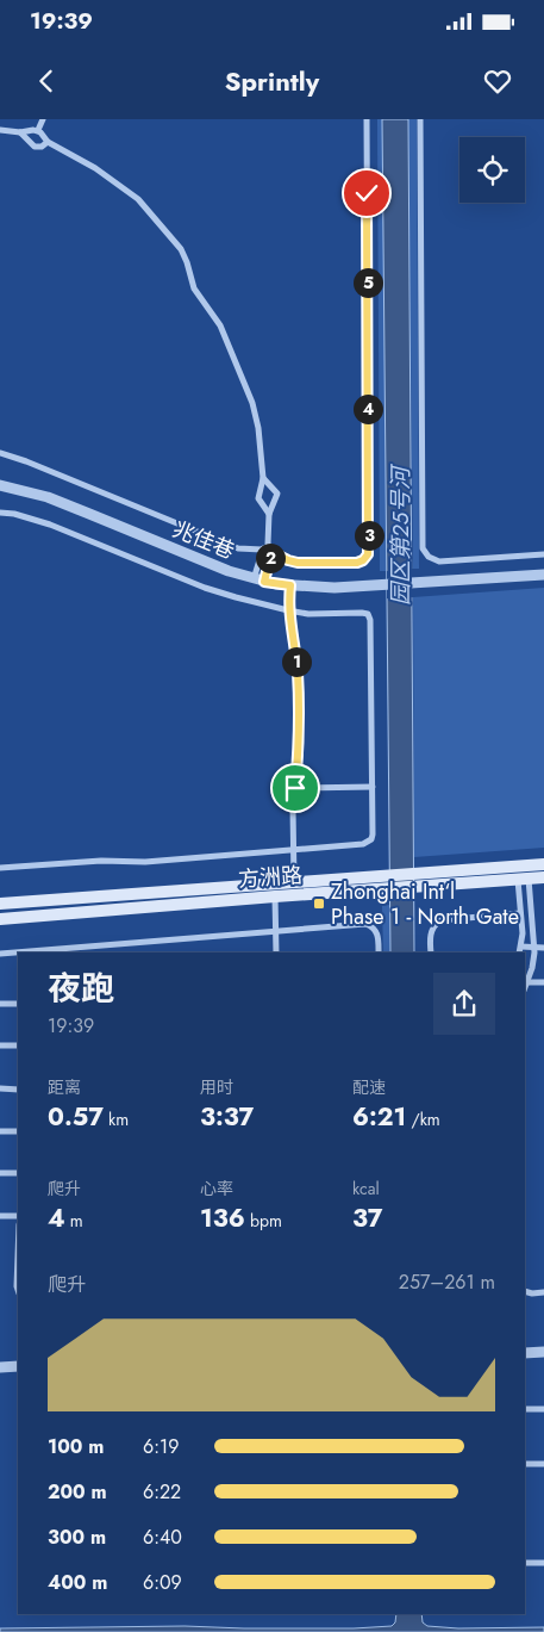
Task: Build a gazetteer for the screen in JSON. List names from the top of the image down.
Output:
{
  "streets": {
    "main road": ["方洲路"],
    "street": ["兆佳巷"]
  },
  "water": ["园区第25号河"],
  "places": {
    "transit": ["Zhonghai Int‘l Phase 1 - North Gate"]
  },
  "page": {
    "status": "19:39",
    "header": "Sprintly",
    "pins": [
      "5",
      "4",
      "3",
      "2",
      "1"
    ],
    "heading": ["夜跑", "19:39"],
    "stats": [
      ["距离", "0.57 km"],
      ["用时", "3:37"],
      ["配速", "6:21 /km"],
      ["爬升", "4 m"],
      ["心率", "136 bpm"],
      ["kcal", "37"]
    ],
    "chart": ["爬升", "257–261 m"],
    "list": [
      {
        "name": "100 m",
        "note": "6:19"
      },
      {
        "name": "200 m",
        "note": "6:22"
      },
      {
        "name": "300 m",
        "note": "6:40"
      },
      {
        "name": "400 m",
        "note": "6:09"
      }
    ]
  }
}
